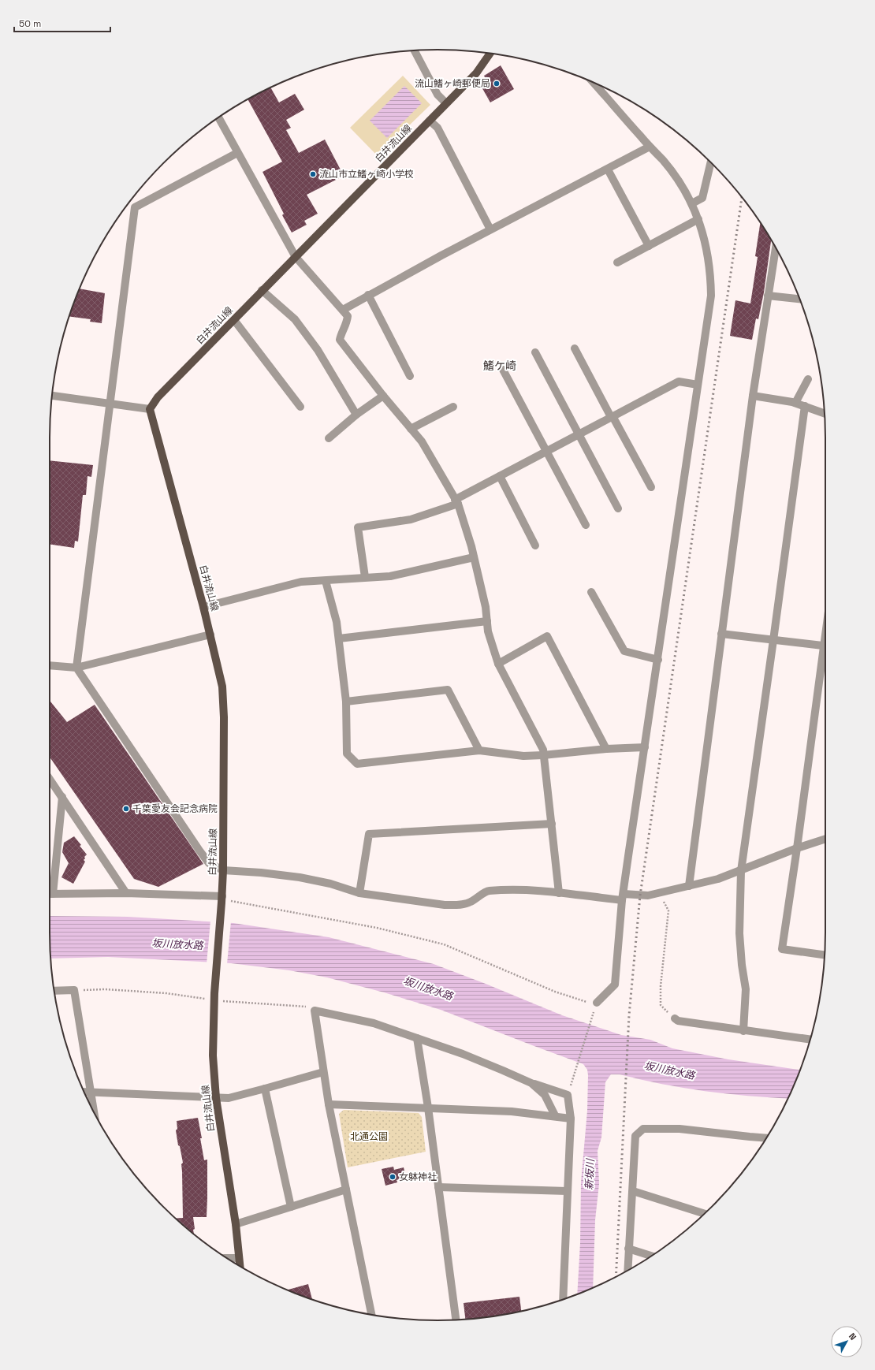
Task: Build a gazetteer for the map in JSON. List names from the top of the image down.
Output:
{
  "streets": {
    "main road": ["白井流山線"]
  },
  "districts": ["鰭ケ崎"],
  "water": ["坂川放水路", "新坂川"],
  "parks": ["北通公園"],
  "places": [
    "流山鰭ヶ崎郵便局",
    "流山市立鰭ヶ崎小学校",
    "千葉愛友会記念病院",
    "女躰神社"
  ],
  "scale_bar": "50 m",
  "north": "top right"
}
